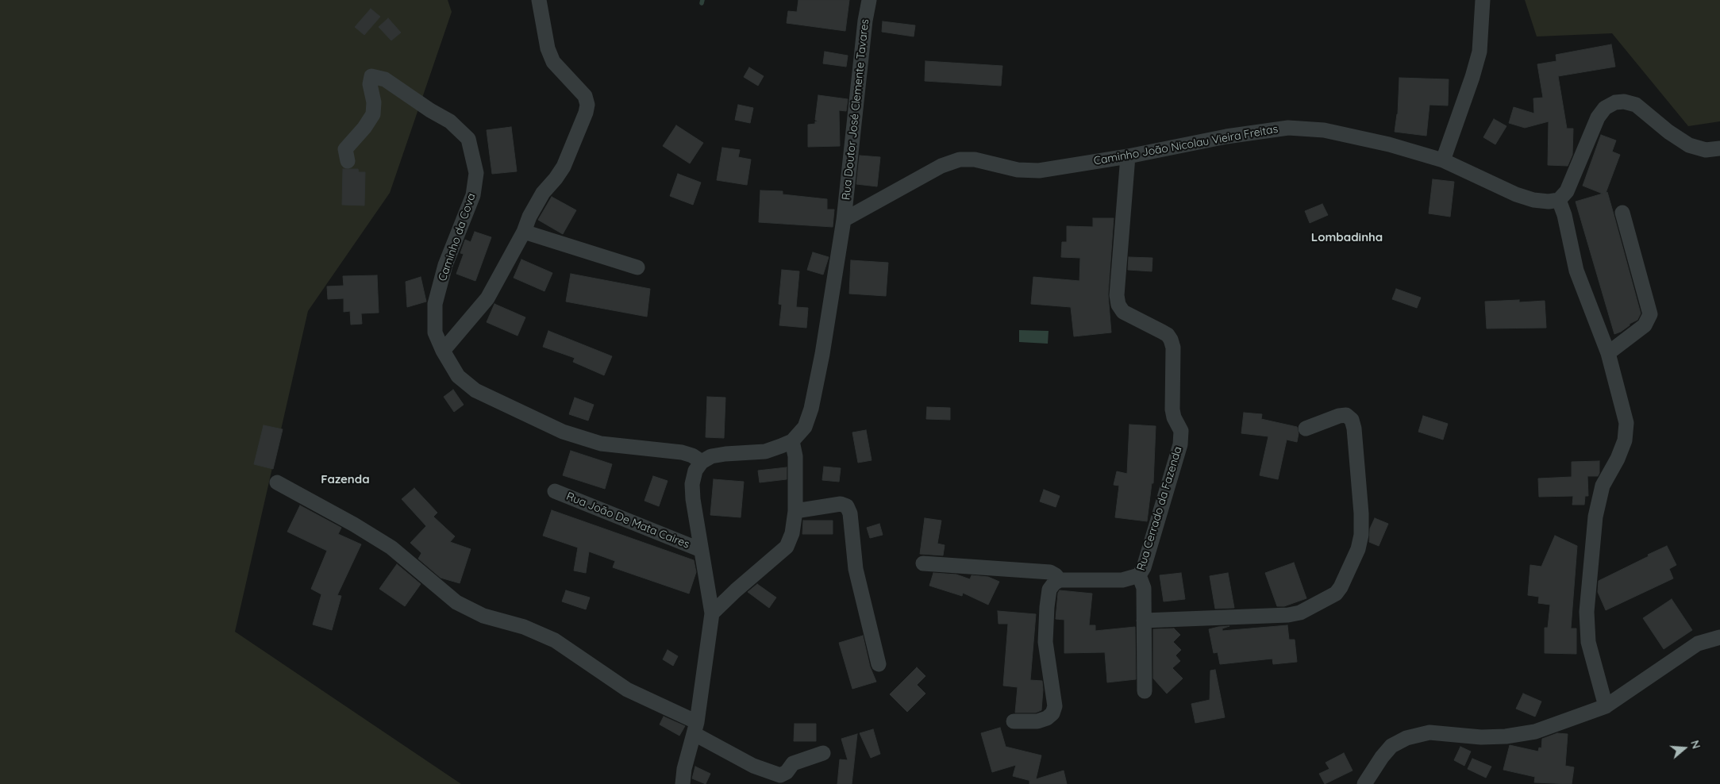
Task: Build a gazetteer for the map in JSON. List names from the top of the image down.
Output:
{
  "streets": {
    "street": [
      "Rua Doutor José Clemente Tavares",
      "Caminho João Nicolau Vieira Freitas",
      "Caminho da Cova",
      "Rua Cerrado da Fazenda",
      "Rua João De Mata Caires"
    ]
  },
  "crossings": [
    ["Rua Doutor José Clemente Tavares", "Caminho João Nicolau Vieira Freitas"],
    ["Caminho João Nicolau Vieira Freitas", "Rua Cerrado da Fazenda"]
  ],
  "districts": ["Lombadinha", "Fazenda"],
  "north": "right"
}
